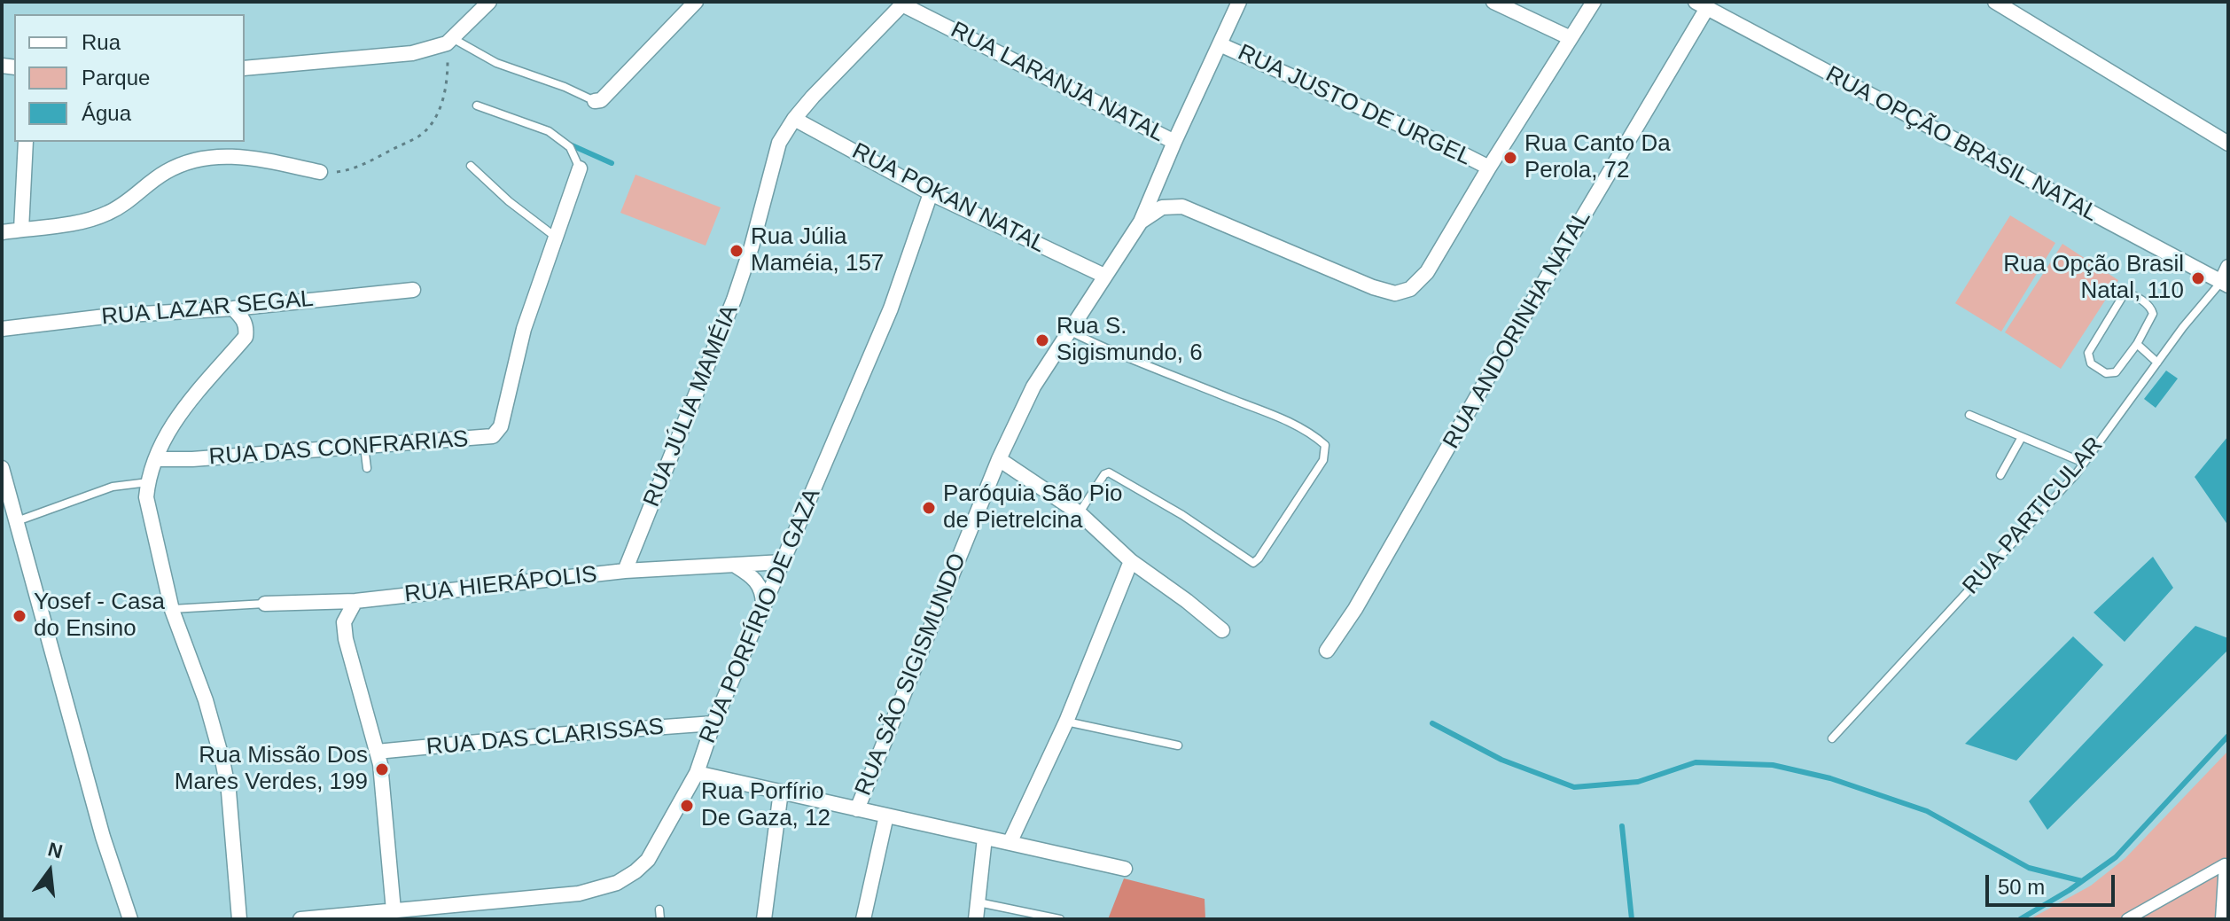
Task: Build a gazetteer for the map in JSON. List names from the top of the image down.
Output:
{
  "streets": {
    "street": [
      "RUA LARANJA NATAL",
      "RUA JUSTO DE URGEL",
      "RUA OPÇÃO BRASIL NATAL",
      "RUA POKAN NATAL",
      "RUA LAZAR SEGAL",
      "RUA ANDORINHA NATAL",
      "RUA JÚLIA MAMÉIA",
      "RUA DAS CONFRARIAS",
      "RUA HIERÁPOLIS",
      "RUA PORFÍRIO DE GAZA",
      "RUA SÃO SIGISMUNDO",
      "RUA DAS CLARISSAS"
    ],
    "lane": ["RUA PARTICULAR"]
  },
  "crossings": [
    ["RUA LARANJA NATAL", "RUA JÚLIA MAMÉIA"],
    ["RUA LARANJA NATAL", "RUA SÃO SIGISMUNDO"],
    ["RUA JUSTO DE URGEL", "RUA SÃO SIGISMUNDO"],
    ["RUA OPÇÃO BRASIL NATAL", "RUA ANDORINHA NATAL"],
    ["RUA OPÇÃO BRASIL NATAL", "RUA PARTICULAR"],
    ["RUA POKAN NATAL", "RUA JÚLIA MAMÉIA"],
    ["RUA POKAN NATAL", "RUA PORFÍRIO DE GAZA"],
    ["RUA POKAN NATAL", "RUA SÃO SIGISMUNDO"],
    ["RUA JÚLIA MAMÉIA", "RUA HIERÁPOLIS"],
    ["RUA HIERÁPOLIS", "RUA PORFÍRIO DE GAZA"],
    ["RUA PORFÍRIO DE GAZA", "RUA DAS CLARISSAS"]
  ],
  "places": [
    "Rua Canto Da Perola, 72",
    "Rua Júlia Maméia, 157",
    "Rua Opção Brasil Natal, 110",
    "Rua S. Sigismundo, 6",
    "Paróquia São Pio de Pietrelcina",
    "Yosef - Casa do Ensino",
    "Rua Missão Dos Mares Verdes, 199",
    "Rua Porfírio De Gaza, 12"
  ],
  "legend": ["Rua", "Parque", "Água"],
  "scale_bar": "50 m",
  "north": "top"
}
